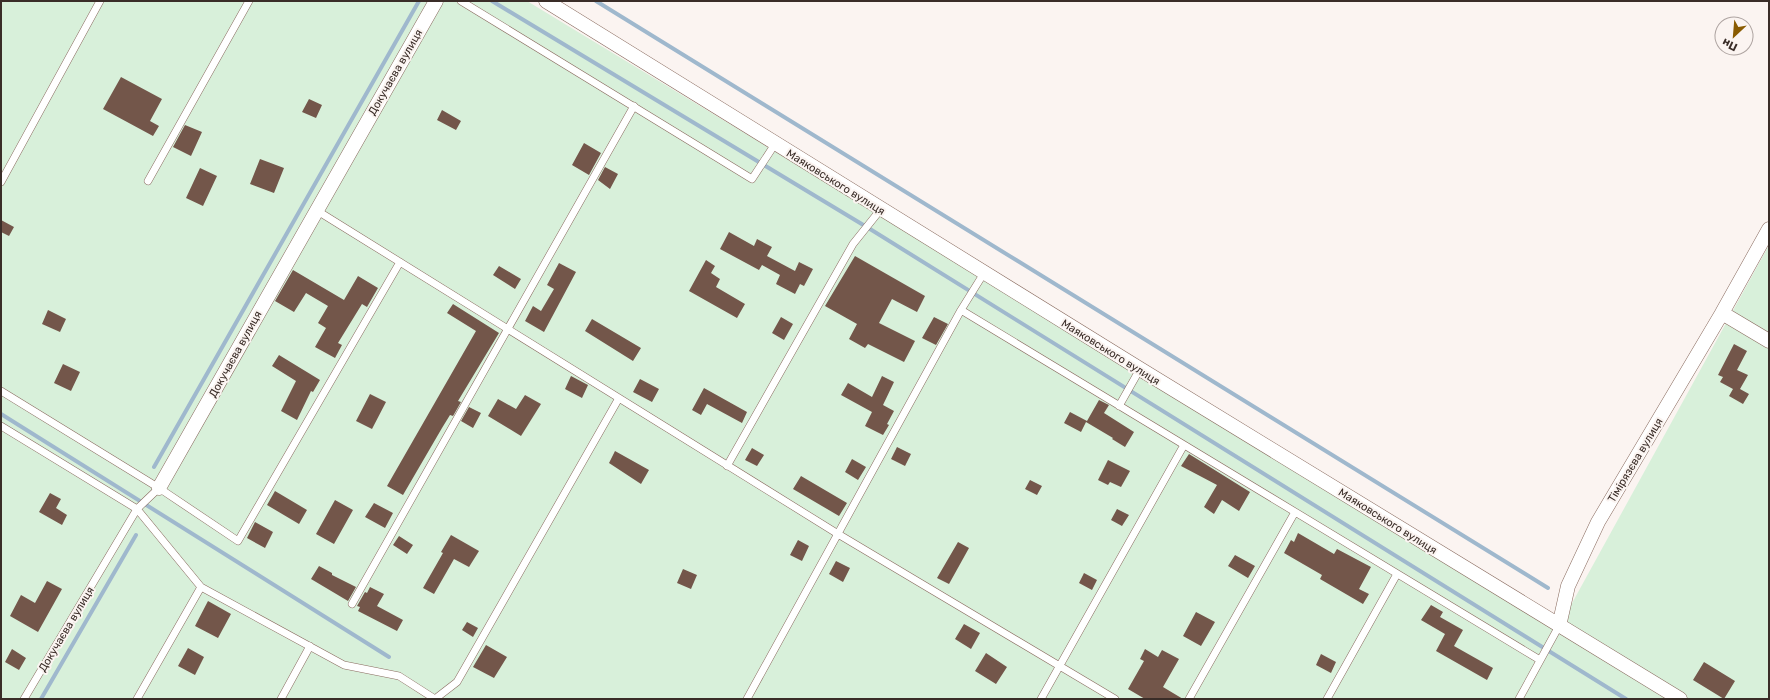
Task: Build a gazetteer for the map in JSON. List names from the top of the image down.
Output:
{
  "streets": {
    "street": ["Докучаєва вулиця", "Маяковського вулиця", "Тімірязєва вулиця"]
  },
  "crossings": [
    ["Маяковського вулиця", "Тімірязєва вулиця"]
  ],
  "north": "bottom left"
}
